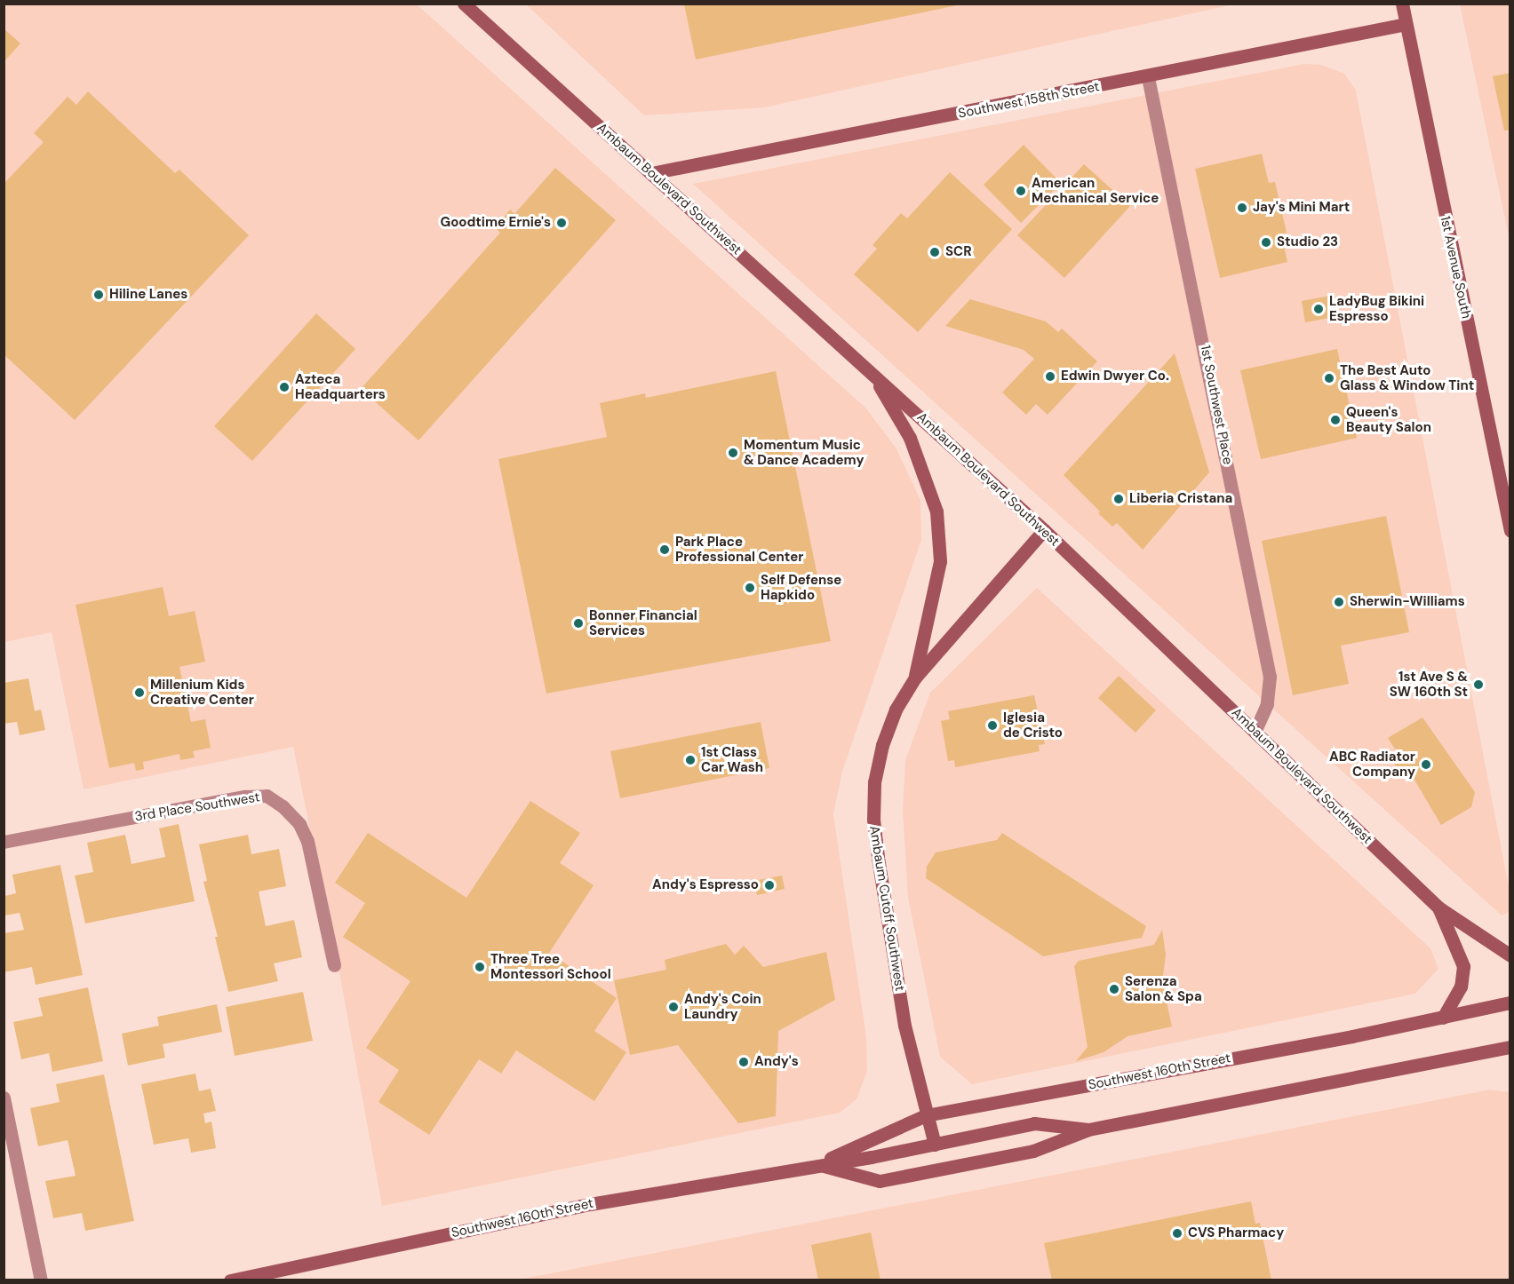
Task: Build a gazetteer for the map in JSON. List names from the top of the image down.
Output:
{
  "streets": {
    "street": [
      "Southwest 158th Street",
      "Ambaum Boulevard Southwest",
      "1st Avenue South",
      "1st Southwest Place",
      "3rd Place Southwest",
      "Ambaum Cutoff Southwest",
      "Southwest 160th Street"
    ]
  },
  "crossings": [
    ["Southwest 158th Street", "Ambaum Boulevard Southwest"],
    ["Southwest 158th Street", "1st Avenue South"],
    ["Southwest 158th Street", "1st Southwest Place"],
    ["Ambaum Boulevard Southwest", "1st Southwest Place"],
    ["Ambaum Boulevard Southwest", "Ambaum Cutoff Southwest"],
    ["Ambaum Cutoff Southwest", "Southwest 160th Street"]
  ],
  "places": [
    "American Mechanical Service",
    "Jay's Mini Mart",
    "Goodtime Ernie's",
    "Studio 23",
    "SCR",
    "Hiline Lanes",
    "LadyBug Bikini Espresso",
    "Edwin Dwyer Co.",
    "The Best Auto Glass & Window Tint",
    "Azteca Headquarters",
    "Queen's Beauty Salon",
    "Momentum Music & Dance Academy",
    "Liberia Cristana",
    "Park Place Professional Center",
    "Self Defense Hapkido",
    "Sherwin-Williams",
    "Bonner Financial Services",
    "1st Ave S & SW 160th St",
    "Millenium Kids Creative Center",
    "Iglesia de Cristo",
    "1st Class Car Wash",
    "ABC Radiator Company",
    "Andy's Espresso",
    "Three Tree Montessori School",
    "Serenza Salon & Spa",
    "Andy's Coin Laundry",
    "Andy's",
    "CVS Pharmacy"
  ]
}
